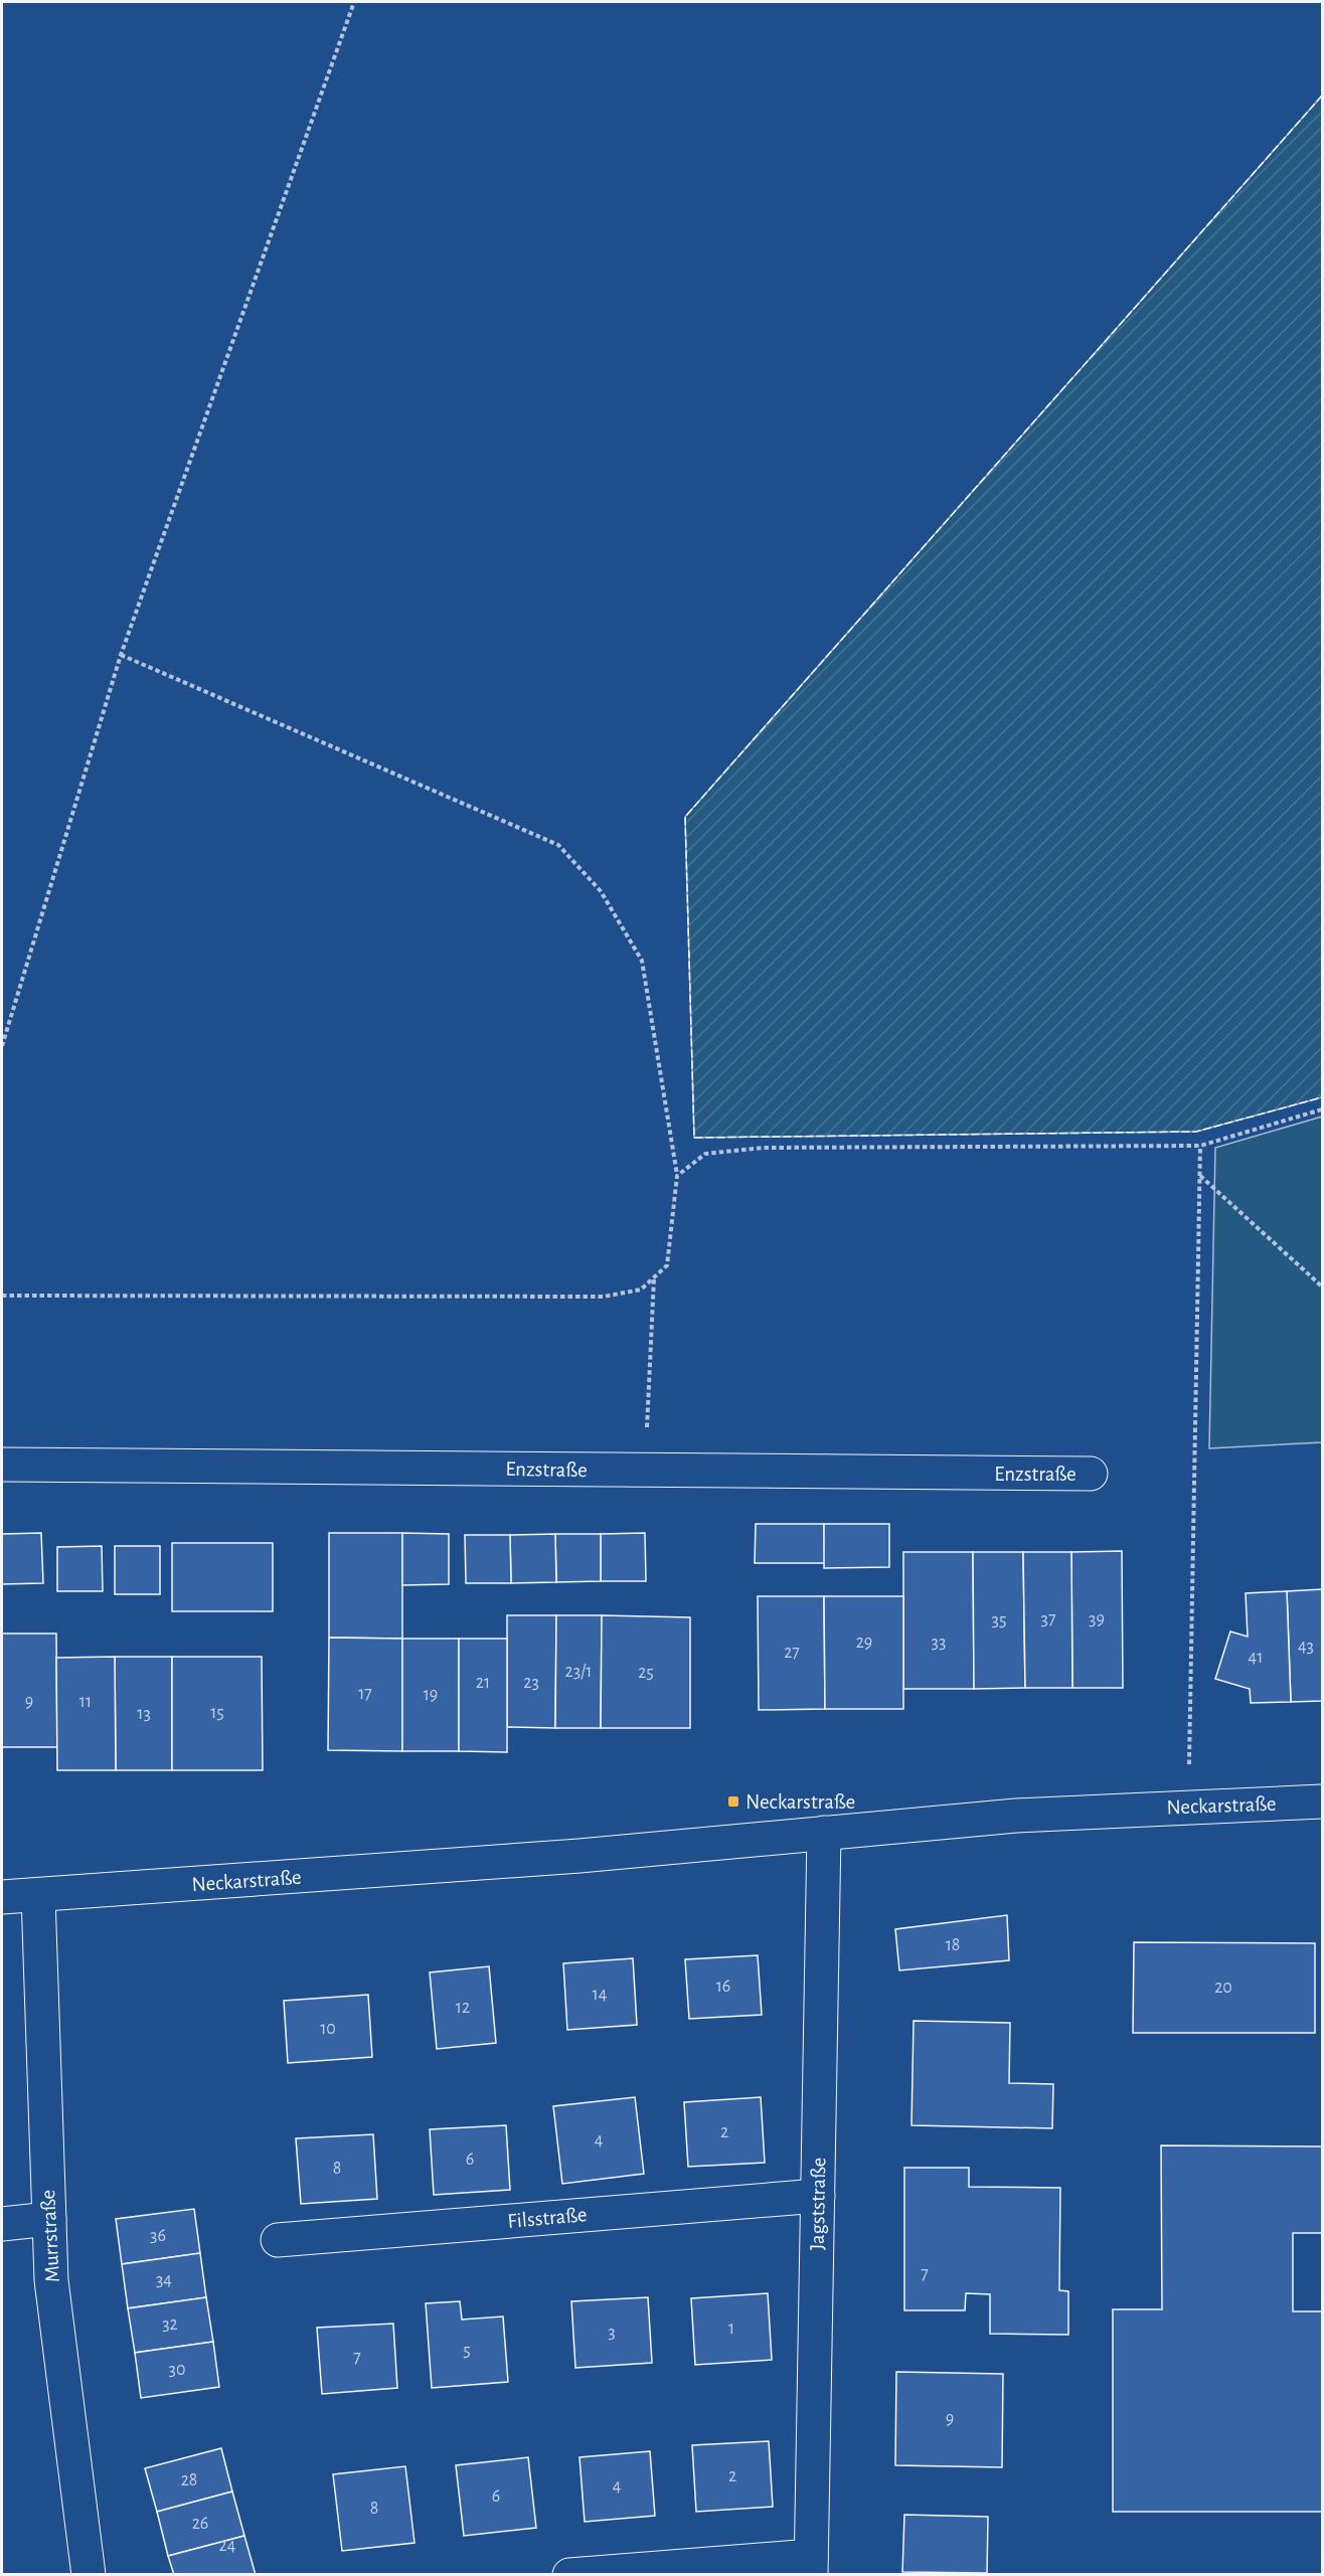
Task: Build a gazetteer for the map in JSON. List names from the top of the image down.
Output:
{
  "streets": {
    "street": [
      "Enzstraße",
      "Neckarstraße",
      "Jagststraße",
      "Filsstraße",
      "Murrstraße"
    ]
  },
  "crossings": [
    ["Neckarstraße", "Jagststraße"],
    ["Neckarstraße", "Murrstraße"],
    ["Jagststraße", "Filsstraße"]
  ],
  "places": {
    "transit": ["Neckarstraße"]
  },
  "house_numbers": [
    "37",
    "39",
    "35",
    "29",
    "33",
    "43",
    "27",
    "41",
    "23/1",
    "25",
    "21",
    "23",
    "17",
    "19",
    "9",
    "11",
    "15",
    "13",
    "18",
    "16",
    "20",
    "14",
    "12",
    "10",
    "2",
    "4",
    "6",
    "8",
    "36",
    "7",
    "34",
    "32",
    "1",
    "3",
    "5",
    "7",
    "30",
    "9",
    "2",
    "28",
    "4",
    "6",
    "8",
    "26",
    "24"
  ]
}
